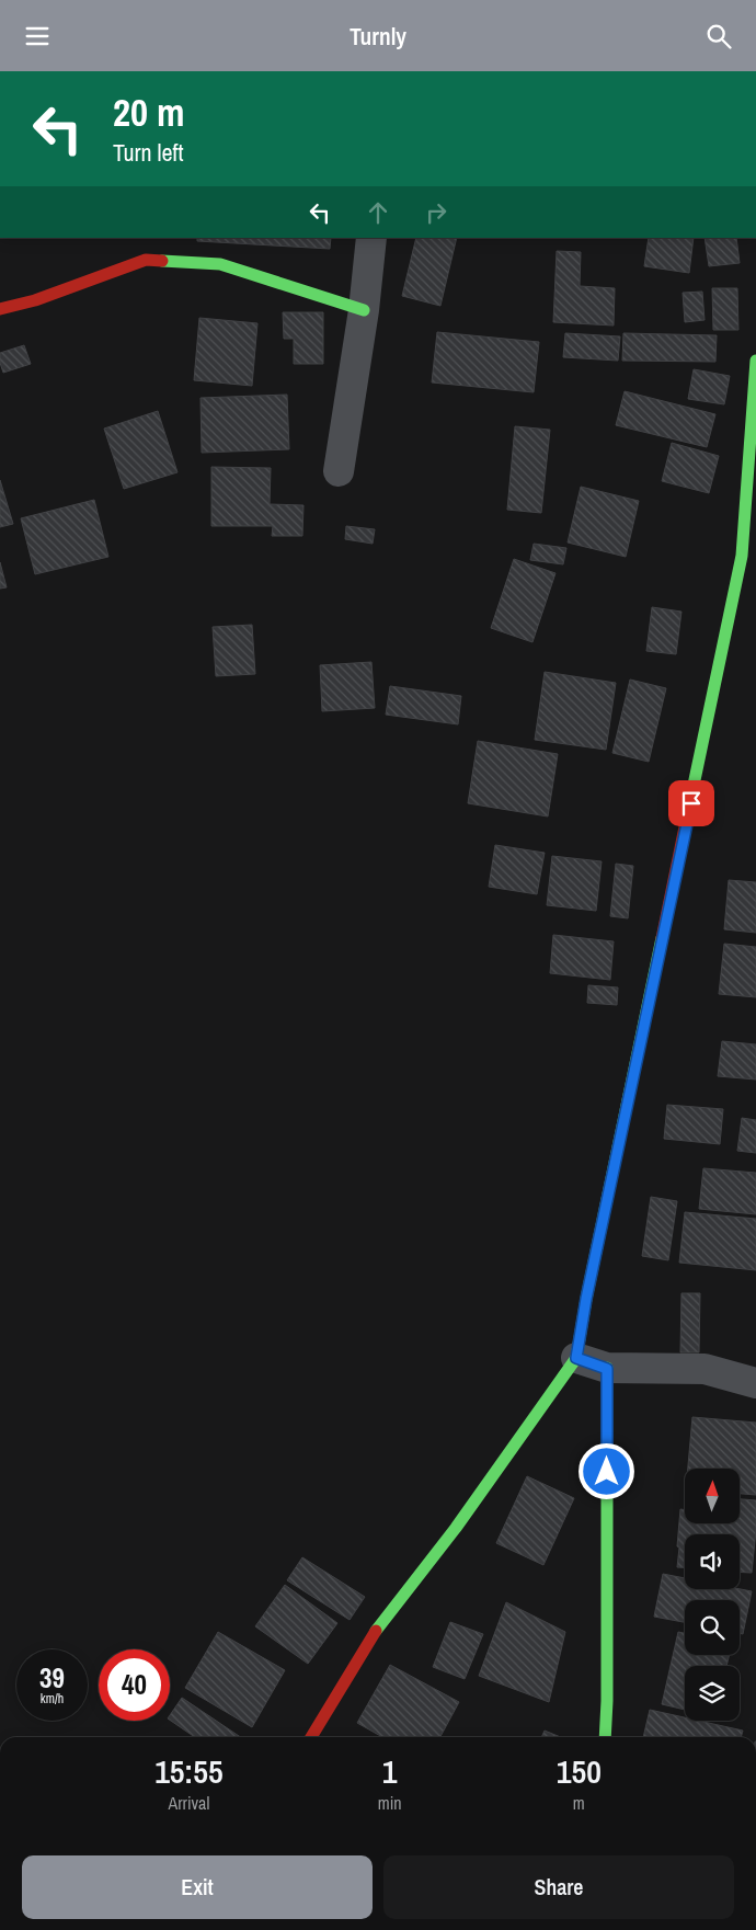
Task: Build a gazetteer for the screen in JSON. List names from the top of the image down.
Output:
{
  "north": "top",
  "page": {
    "header": "Turnly",
    "turn": ["20 m", "Turn left"],
    "speed": "39 km/h",
    "limit": "40",
    "eta": [
      "15:55",
      "Arrival",
      "1",
      "min",
      "150",
      "m"
    ],
    "buttons": ["Exit", "Share"]
  }
}
